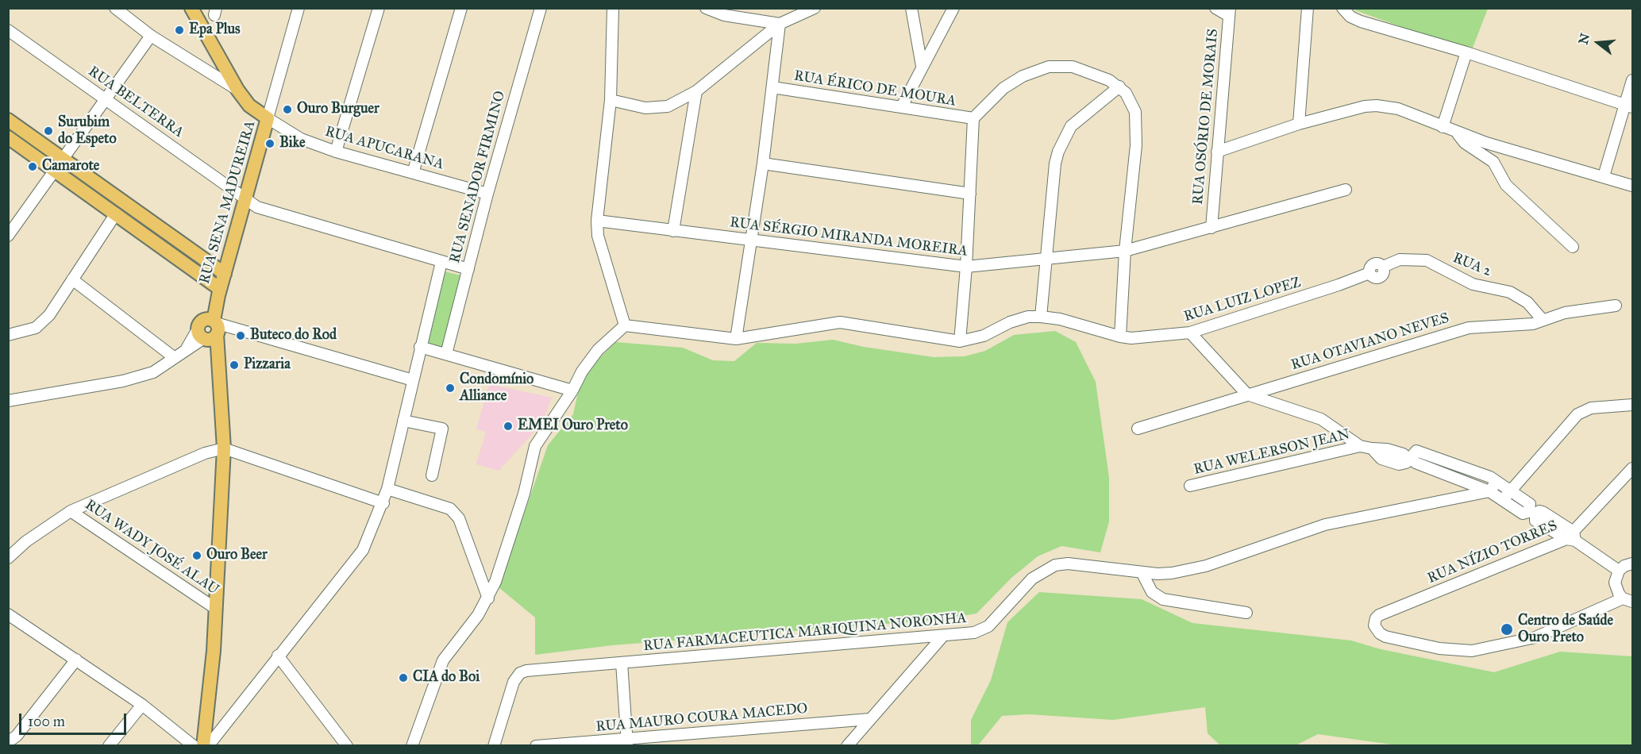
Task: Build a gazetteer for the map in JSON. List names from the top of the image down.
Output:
{
  "streets": {
    "main road": ["RUA APUCARANA", "RUA SENA MADUREIRA"],
    "street": [
      "RUA ÉRICO DE MOURA",
      "RUA BELTERRA",
      "RUA OSÓRIO DE MORAIS",
      "RUA SENADOR FIRMINO",
      "RUA SÉRGIO MIRANDA MOREIRA",
      "RUA 2",
      "RUA LUIZ LOPEZ",
      "RUA OTAVIANO NEVES",
      "RUA WELERSON JEAN",
      "RUA WADY JOSÉ ALAU",
      "RUA NÍZIO TORRES",
      "RUA FARMACEUTICA MARIQUINA NORONHA",
      "RUA MAURO COURA MACEDO"
    ]
  },
  "crossings": [
    ["RUA BELTERRA", "RUA SENADOR FIRMINO"],
    ["RUA BELTERRA", "RUA SENA MADUREIRA"],
    ["RUA OSÓRIO DE MORAIS", "RUA SÉRGIO MIRANDA MOREIRA"],
    ["RUA APUCARANA", "RUA SENADOR FIRMINO"],
    ["RUA APUCARANA", "RUA SENA MADUREIRA"],
    ["RUA 2", "RUA LUIZ LOPEZ"],
    ["RUA 2", "RUA OTAVIANO NEVES"]
  ],
  "places": [
    "Epa Plus",
    "Ouro Burguer",
    "Surubim do Espeto",
    "Bike",
    "Camarote",
    "Buteco do Rod",
    "Pizzaria",
    "Condomínio Alliance",
    "EMEI Ouro Preto",
    "Ouro Beer",
    "Centro de Saúde Ouro Preto",
    "CIA do Boi"
  ],
  "scale_bar": "100 m",
  "north": "left"
}
